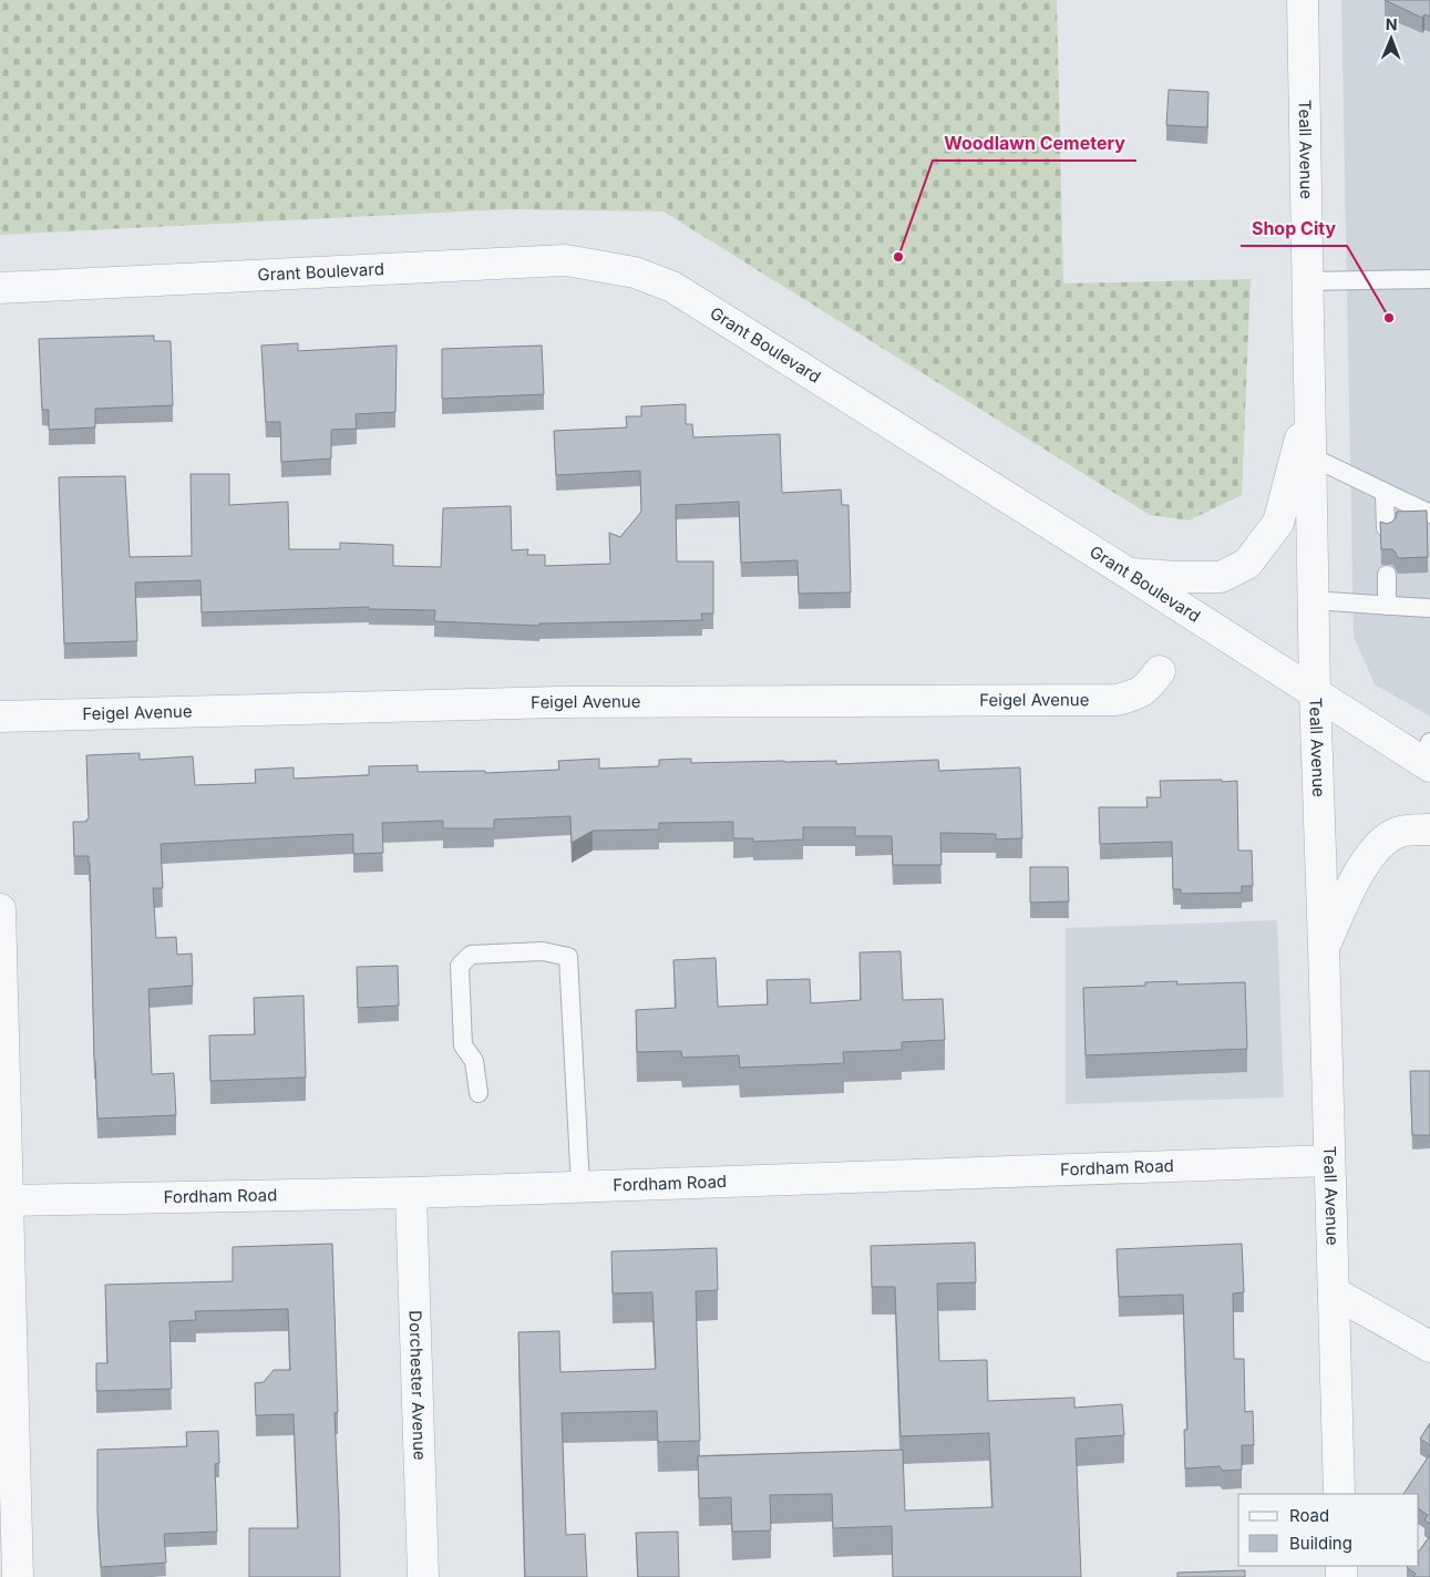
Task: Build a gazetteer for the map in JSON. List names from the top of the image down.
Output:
{
  "streets": {
    "street": [
      "Teall Avenue",
      "Grant Boulevard",
      "Feigel Avenue",
      "Fordham Road",
      "Dorchester Avenue"
    ]
  },
  "crossings": [
    ["Teall Avenue", "Grant Boulevard"],
    ["Teall Avenue", "Fordham Road"],
    ["Fordham Road", "Dorchester Avenue"]
  ],
  "places": ["Woodlawn Cemetery", "Shop City"],
  "legend": ["Road", "Building"],
  "north": "top"
}
